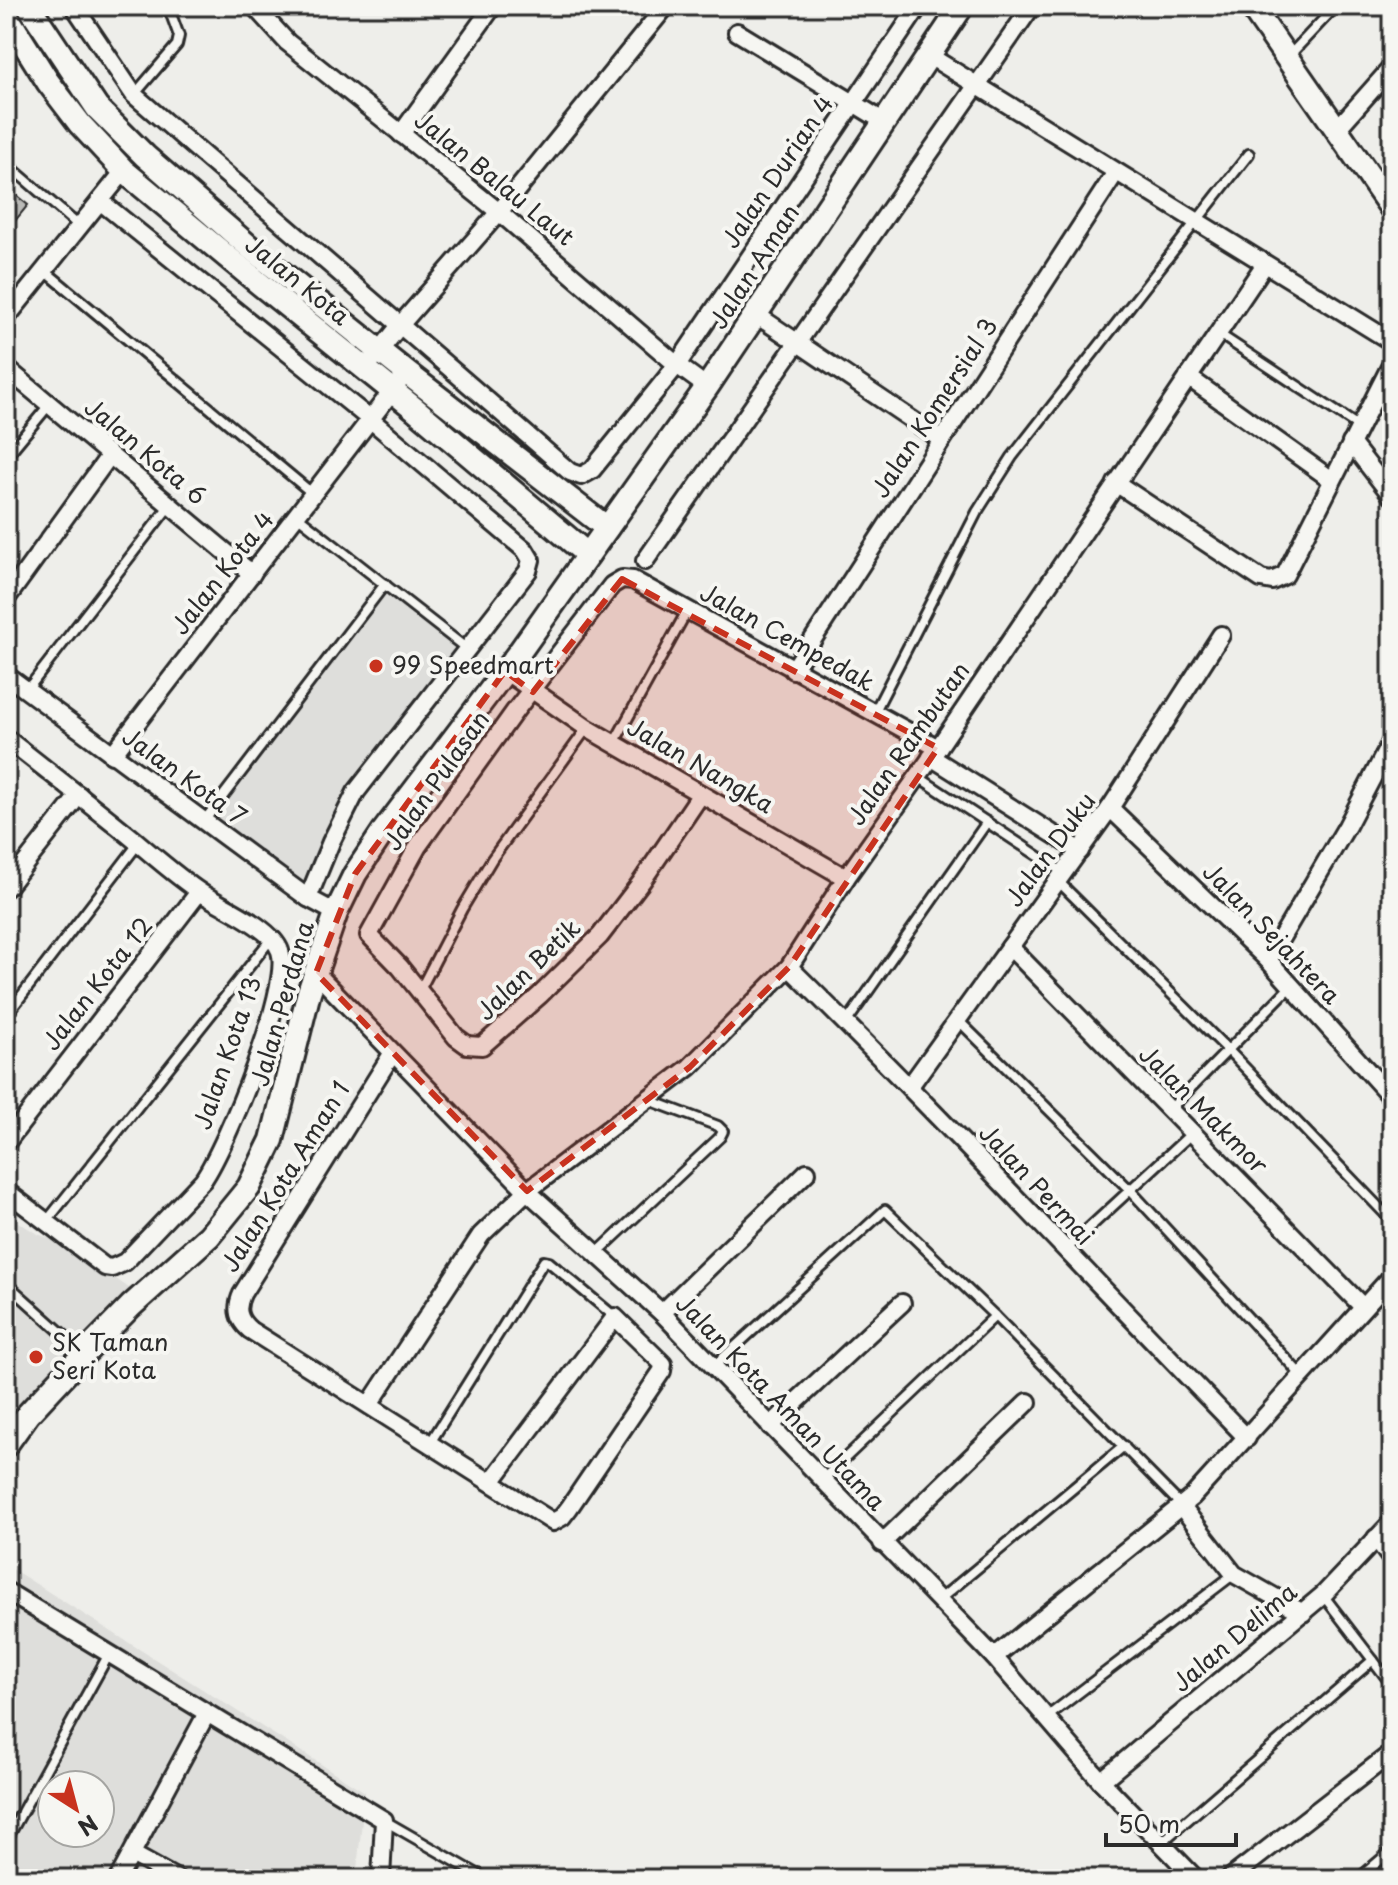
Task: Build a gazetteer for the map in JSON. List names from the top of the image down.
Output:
{
  "streets": {
    "street": [
      "Jalan Durian 4",
      "Jalan Balau Laut",
      "Jalan Aman",
      "Jalan Kota",
      "Jalan Komersial 3",
      "Jalan Kota 6",
      "Jalan Kota 4",
      "Jalan Cempedak",
      "Jalan Rambutan",
      "Jalan Nangka",
      "Jalan Kota 7",
      "Jalan Pulasan",
      "Jalan Duku",
      "Jalan Sejahtera",
      "Jalan Betik",
      "Jalan Kota 12",
      "Jalan Perdana",
      "Jalan Kota 13",
      "Jalan Makmor",
      "Jalan Kota Aman 1",
      "Jalan Permai",
      "Jalan Kota Aman Utama",
      "Jalan Delima"
    ]
  },
  "crossings": [
    ["Jalan Durian 4", "Jalan Balau Laut"],
    ["Jalan Balau Laut", "Jalan Aman"],
    ["Jalan Aman", "Jalan Kota"],
    ["Jalan Aman", "Jalan Perdana"],
    ["Jalan Kota", "Jalan Kota 4"],
    ["Jalan Kota", "Jalan Perdana"],
    ["Jalan Komersial 3", "Jalan Cempedak"],
    ["Jalan Kota 6", "Jalan Kota 4"],
    ["Jalan Kota 4", "Jalan Kota 7"],
    ["Jalan Cempedak", "Jalan Rambutan"],
    ["Jalan Cempedak", "Jalan Pulasan"],
    ["Jalan Cempedak", "Jalan Duku"],
    ["Jalan Rambutan", "Jalan Nangka"],
    ["Jalan Rambutan", "Jalan Kota Aman 1"],
    ["Jalan Rambutan", "Jalan Permai"],
    ["Jalan Rambutan", "Jalan Kota Aman Utama"],
    ["Jalan Nangka", "Jalan Pulasan"],
    ["Jalan Nangka", "Jalan Betik"],
    ["Jalan Nangka", "Jalan Perdana"],
    ["Jalan Kota 7", "Jalan Perdana"],
    ["Jalan Pulasan", "Jalan Betik"],
    ["Jalan Duku", "Jalan Sejahtera"],
    ["Jalan Duku", "Jalan Makmor"],
    ["Jalan Duku", "Jalan Permai"],
    ["Jalan Perdana", "Jalan Kota Aman Utama"],
    ["Jalan Kota Aman 1", "Jalan Kota Aman Utama"],
    ["Jalan Kota Aman Utama", "Jalan Delima"]
  ],
  "places": ["99 Speedmart", "SK Taman Seri Kota"],
  "scale_bar": "50 m",
  "north": "bottom right"
}
